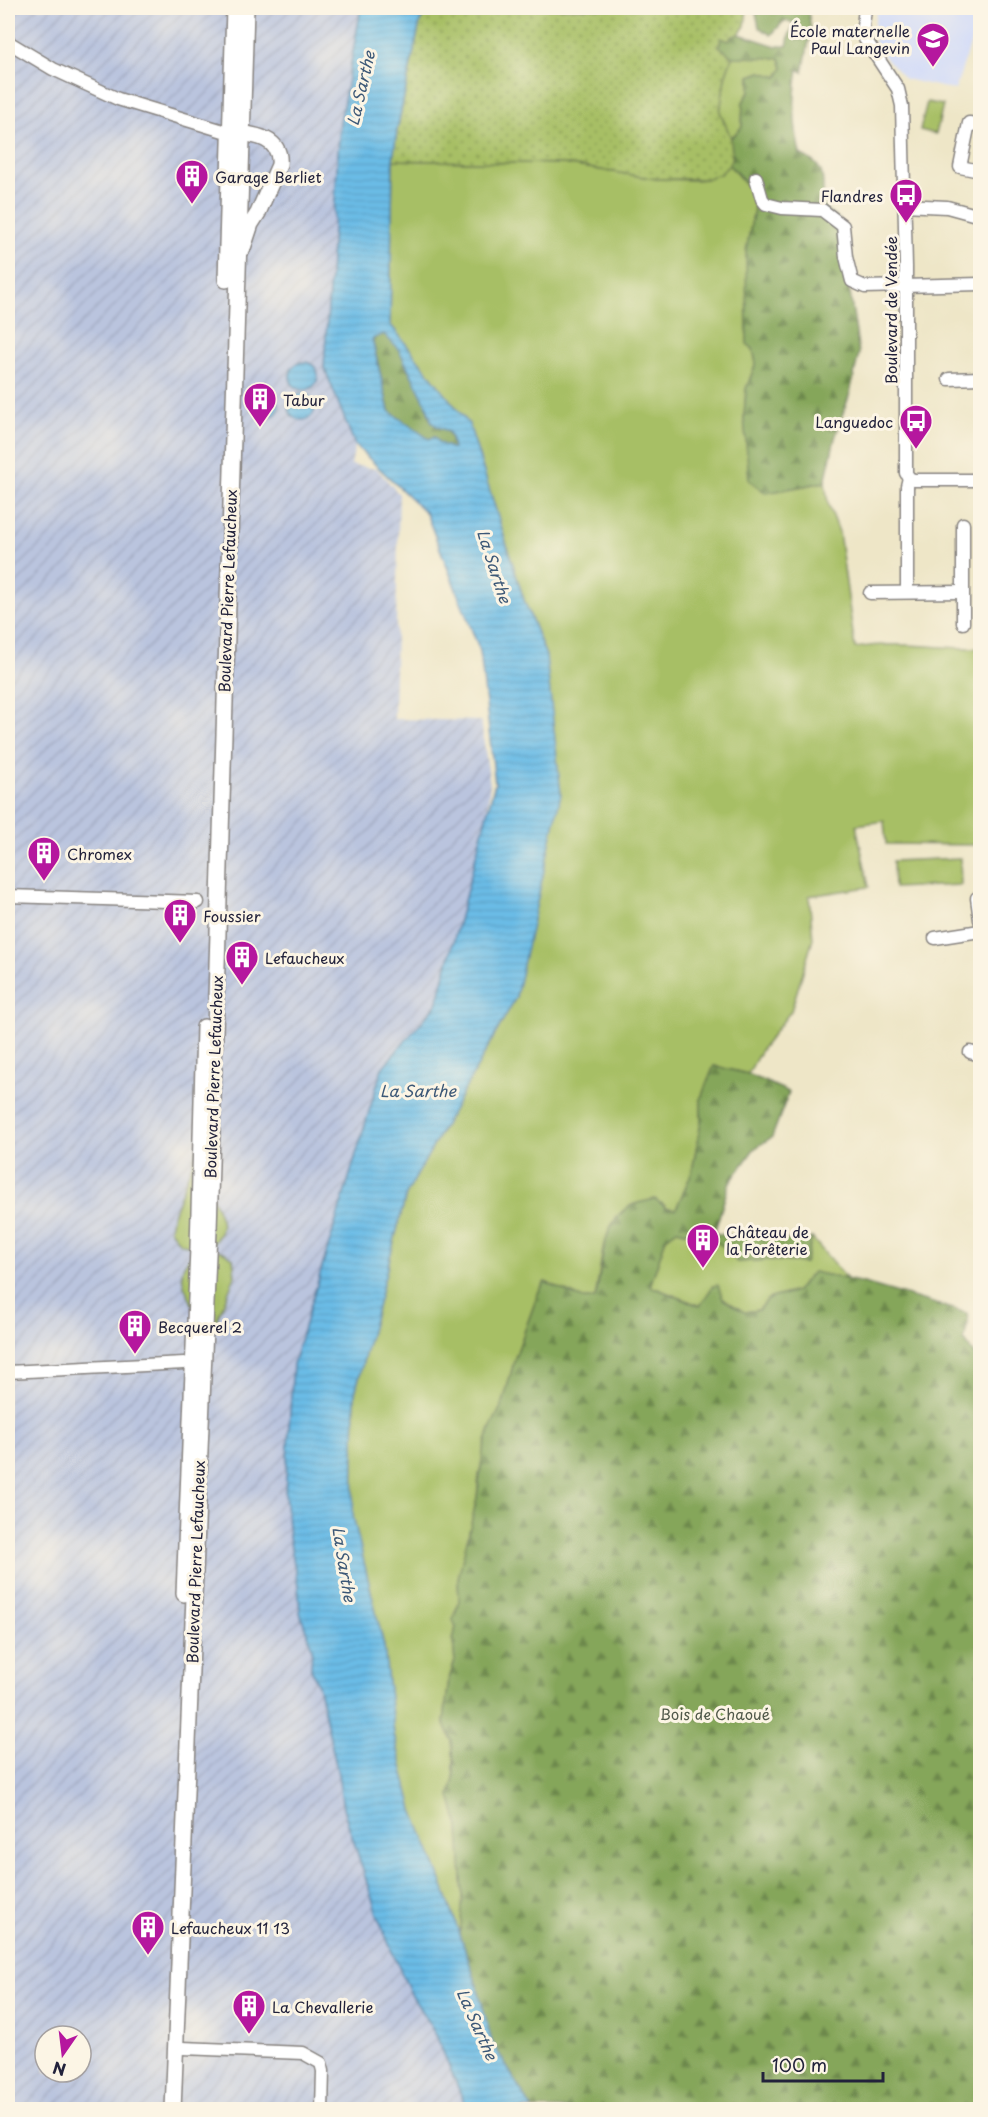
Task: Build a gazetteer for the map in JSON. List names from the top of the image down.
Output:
{
  "streets": {
    "main road": ["Boulevard Pierre Lefaucheux"],
    "street": ["Boulevard de Vendée"]
  },
  "water": ["La Sarthe"],
  "parks": ["Bois de Chaoué"],
  "places": {
    "school or university": ["École maternelle Paul Langevin"],
    "building": [
      "Garage Berliet",
      "Tabur",
      "Chromex",
      "Foussier",
      "Lefaucheux",
      "Château de la Forêterie",
      "Becquerel 2",
      "Lefaucheux 11 13",
      "La Chevallerie"
    ],
    "bus stop": ["Flandres", "Languedoc"]
  },
  "scale_bar": "100 m",
  "north": "bottom"
}
